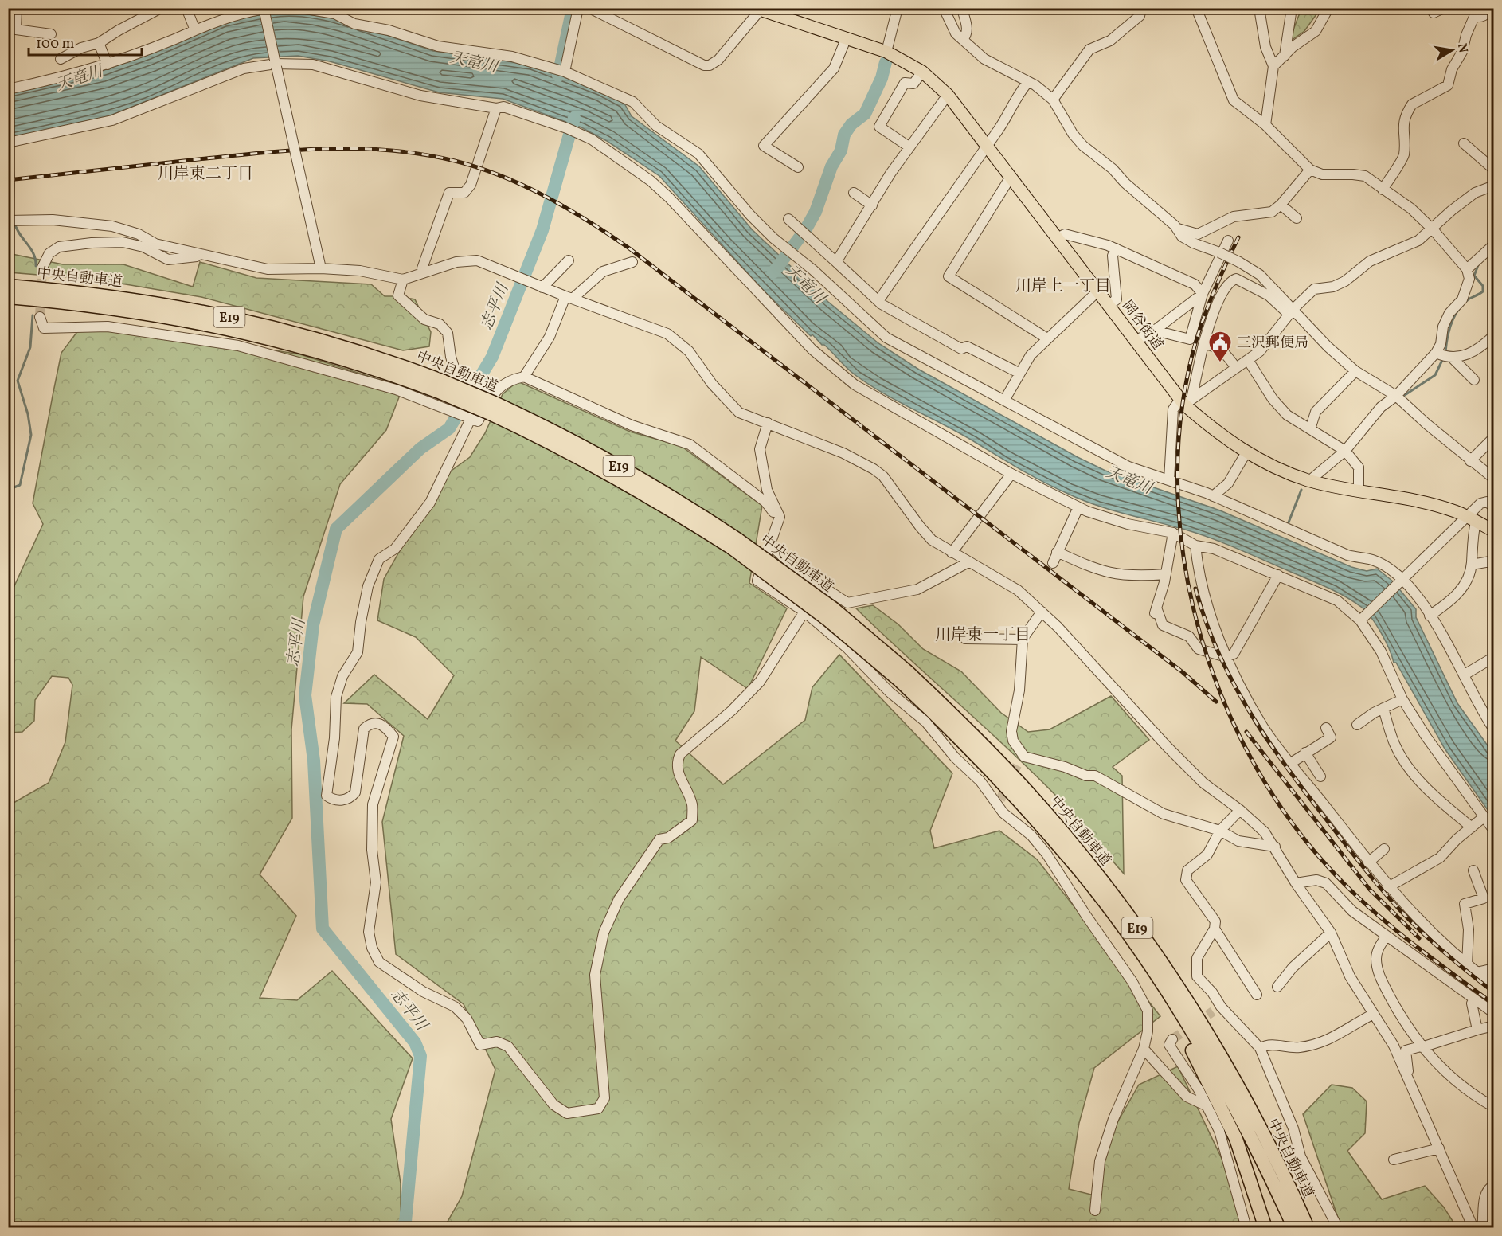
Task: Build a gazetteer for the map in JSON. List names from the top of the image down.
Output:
{
  "streets": {
    "highway": ["中央自動車道", "E19"],
    "main road": ["岡谷街道"]
  },
  "districts": ["川岸東二丁目", "川岸上一丁目", "川岸東一丁目"],
  "water": ["天竜川", "志平川"],
  "places": {
    "public building": ["三沢郵便局"]
  },
  "scale_bar": "100 m",
  "north": "right"
}
